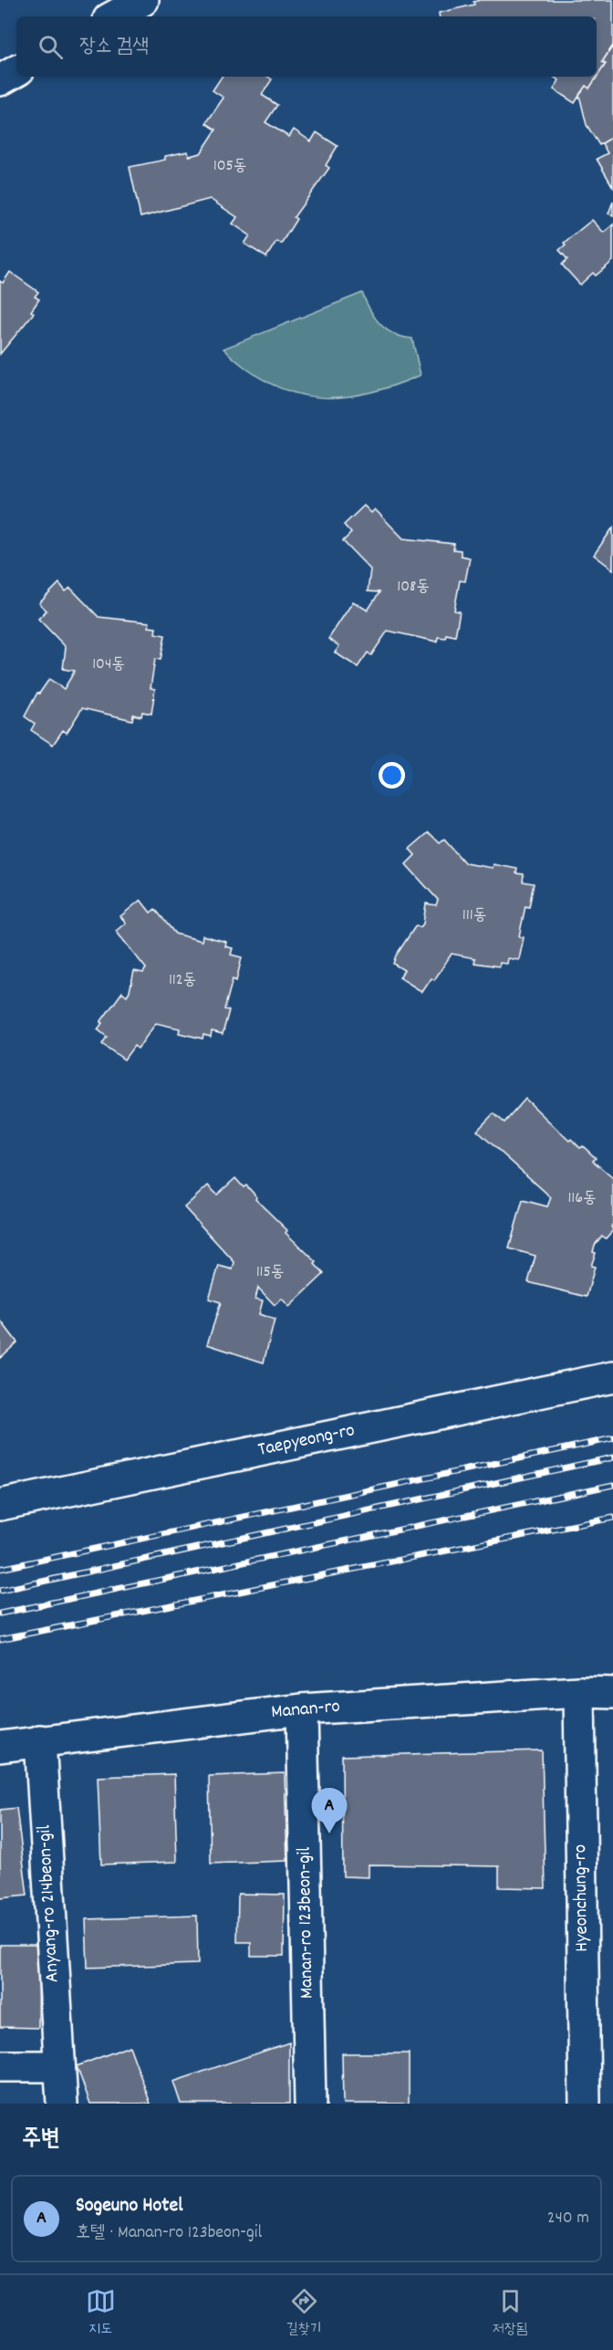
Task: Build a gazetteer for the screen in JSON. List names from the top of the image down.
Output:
{
  "streets": {
    "street": [
      "Taepyeong-ro",
      "Manan-ro",
      "Hyeonchung-ro",
      "Anyang-ro 214beon-gil",
      "Manan-ro 123beon-gil"
    ]
  },
  "crossings": [
    ["Manan-ro", "Hyeonchung-ro"],
    ["Manan-ro", "Anyang-ro 214beon-gil"],
    ["Manan-ro", "Manan-ro 123beon-gil"]
  ],
  "house_numbers": [
    "105동",
    "108동",
    "104동",
    "111동",
    "112동",
    "116동",
    "115동"
  ],
  "page": {
    "search": "장소 검색",
    "pins": "A",
    "heading": "주변",
    "list": [
      {
        "mark": "A",
        "name": "Sogeuno Hotel",
        "note": "호텔 · Manan-ro 123beon-gil",
        "value": "240 m"
      }
    ],
    "nav": ["지도", "길찾기", "저장됨"]
  }
}
